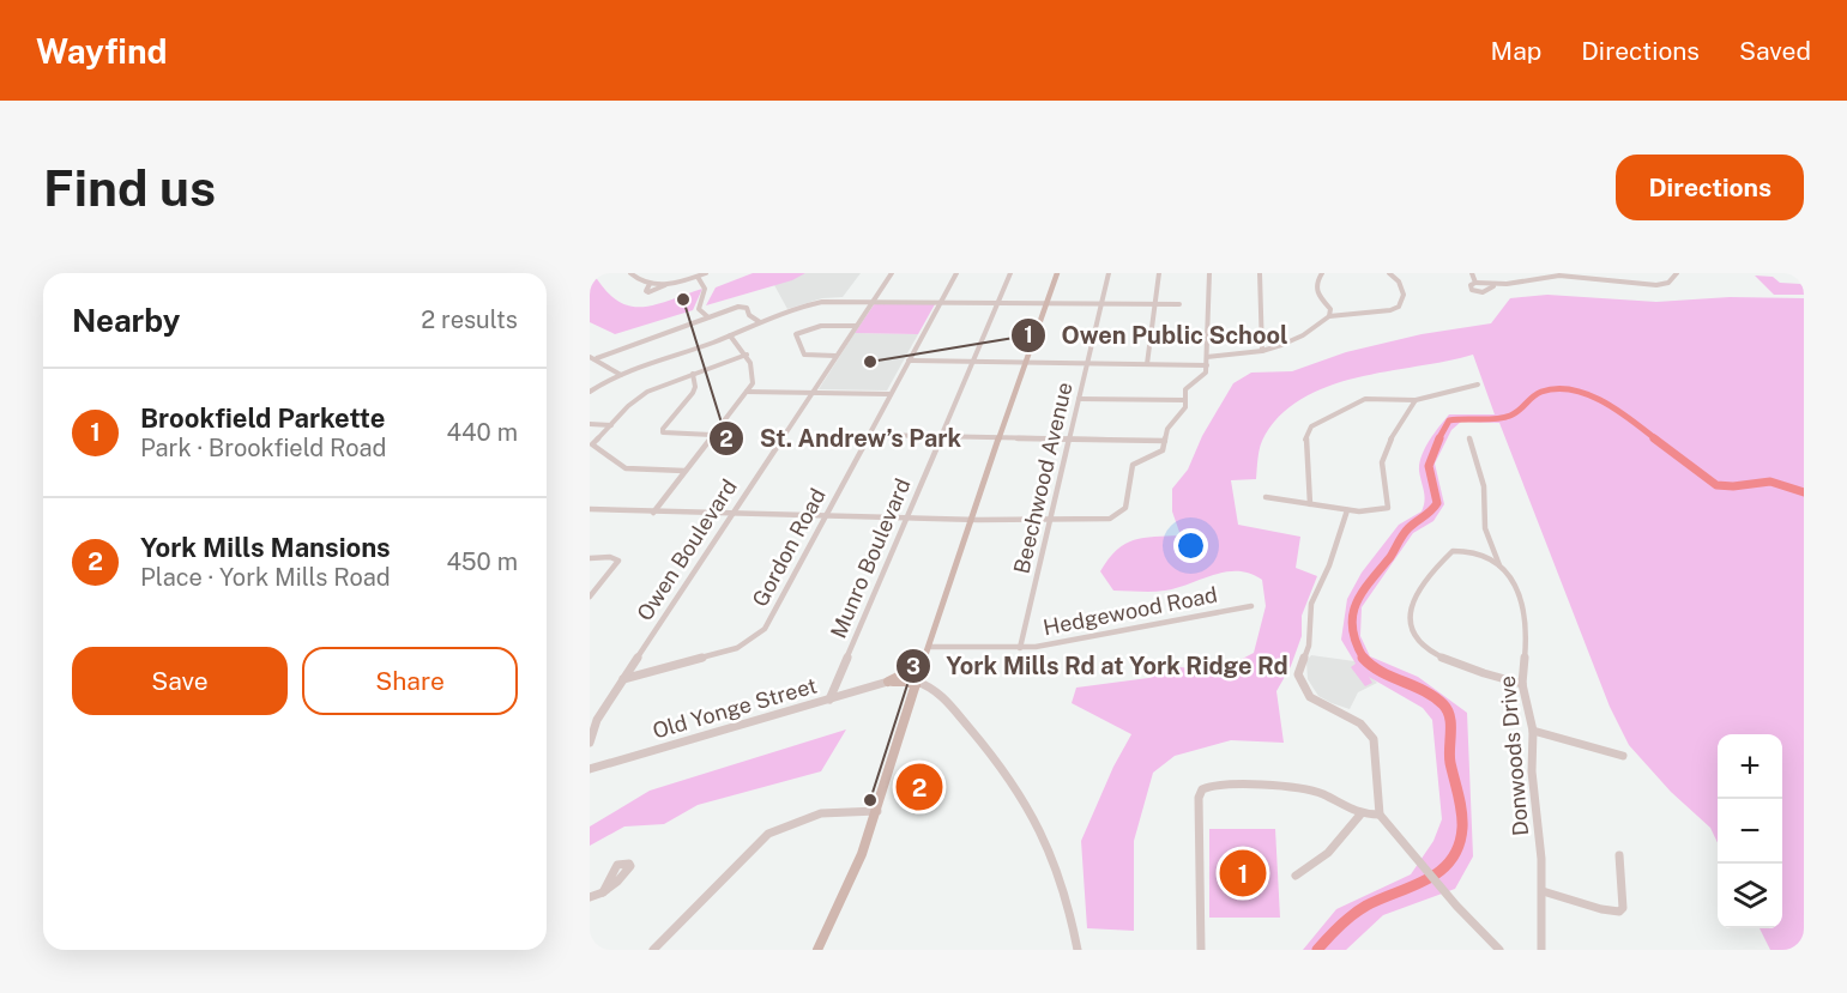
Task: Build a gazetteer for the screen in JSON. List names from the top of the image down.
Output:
{
  "streets": {
    "street": [
      "Beechwood Avenue",
      "Gordon Road",
      "Owen Boulevard",
      "Munro Boulevard",
      "Hedgewood Road",
      "Old Yonge Street",
      "Donwoods Drive"
    ]
  },
  "crossings": [
    ["Beechwood Avenue", "Hedgewood Road"],
    ["Gordon Road", "Owen Boulevard"],
    ["Munro Boulevard", "Old Yonge Street"]
  ],
  "places": ["St. Andrew’s Park", "Owen Public School", "York Mills Rd at York Ridge Rd"],
  "page": {
    "header": "Wayfind",
    "nav": ["Map", "Directions", "Saved"],
    "buttons": [
      "Directions",
      ["Save", "Share"]
    ],
    "title": "Find us",
    "heading": ["Nearby", "2 results"],
    "list": [
      {
        "mark": "1",
        "name": "Brookfield Parkette",
        "note": "Park · Brookfield Road",
        "value": "440 m"
      },
      {
        "mark": "2",
        "name": "York Mills Mansions",
        "note": "Place · York Mills Road",
        "value": "450 m"
      }
    ],
    "map_buttons": ["+", "−"],
    "pins": ["2", "1"]
  }
}
